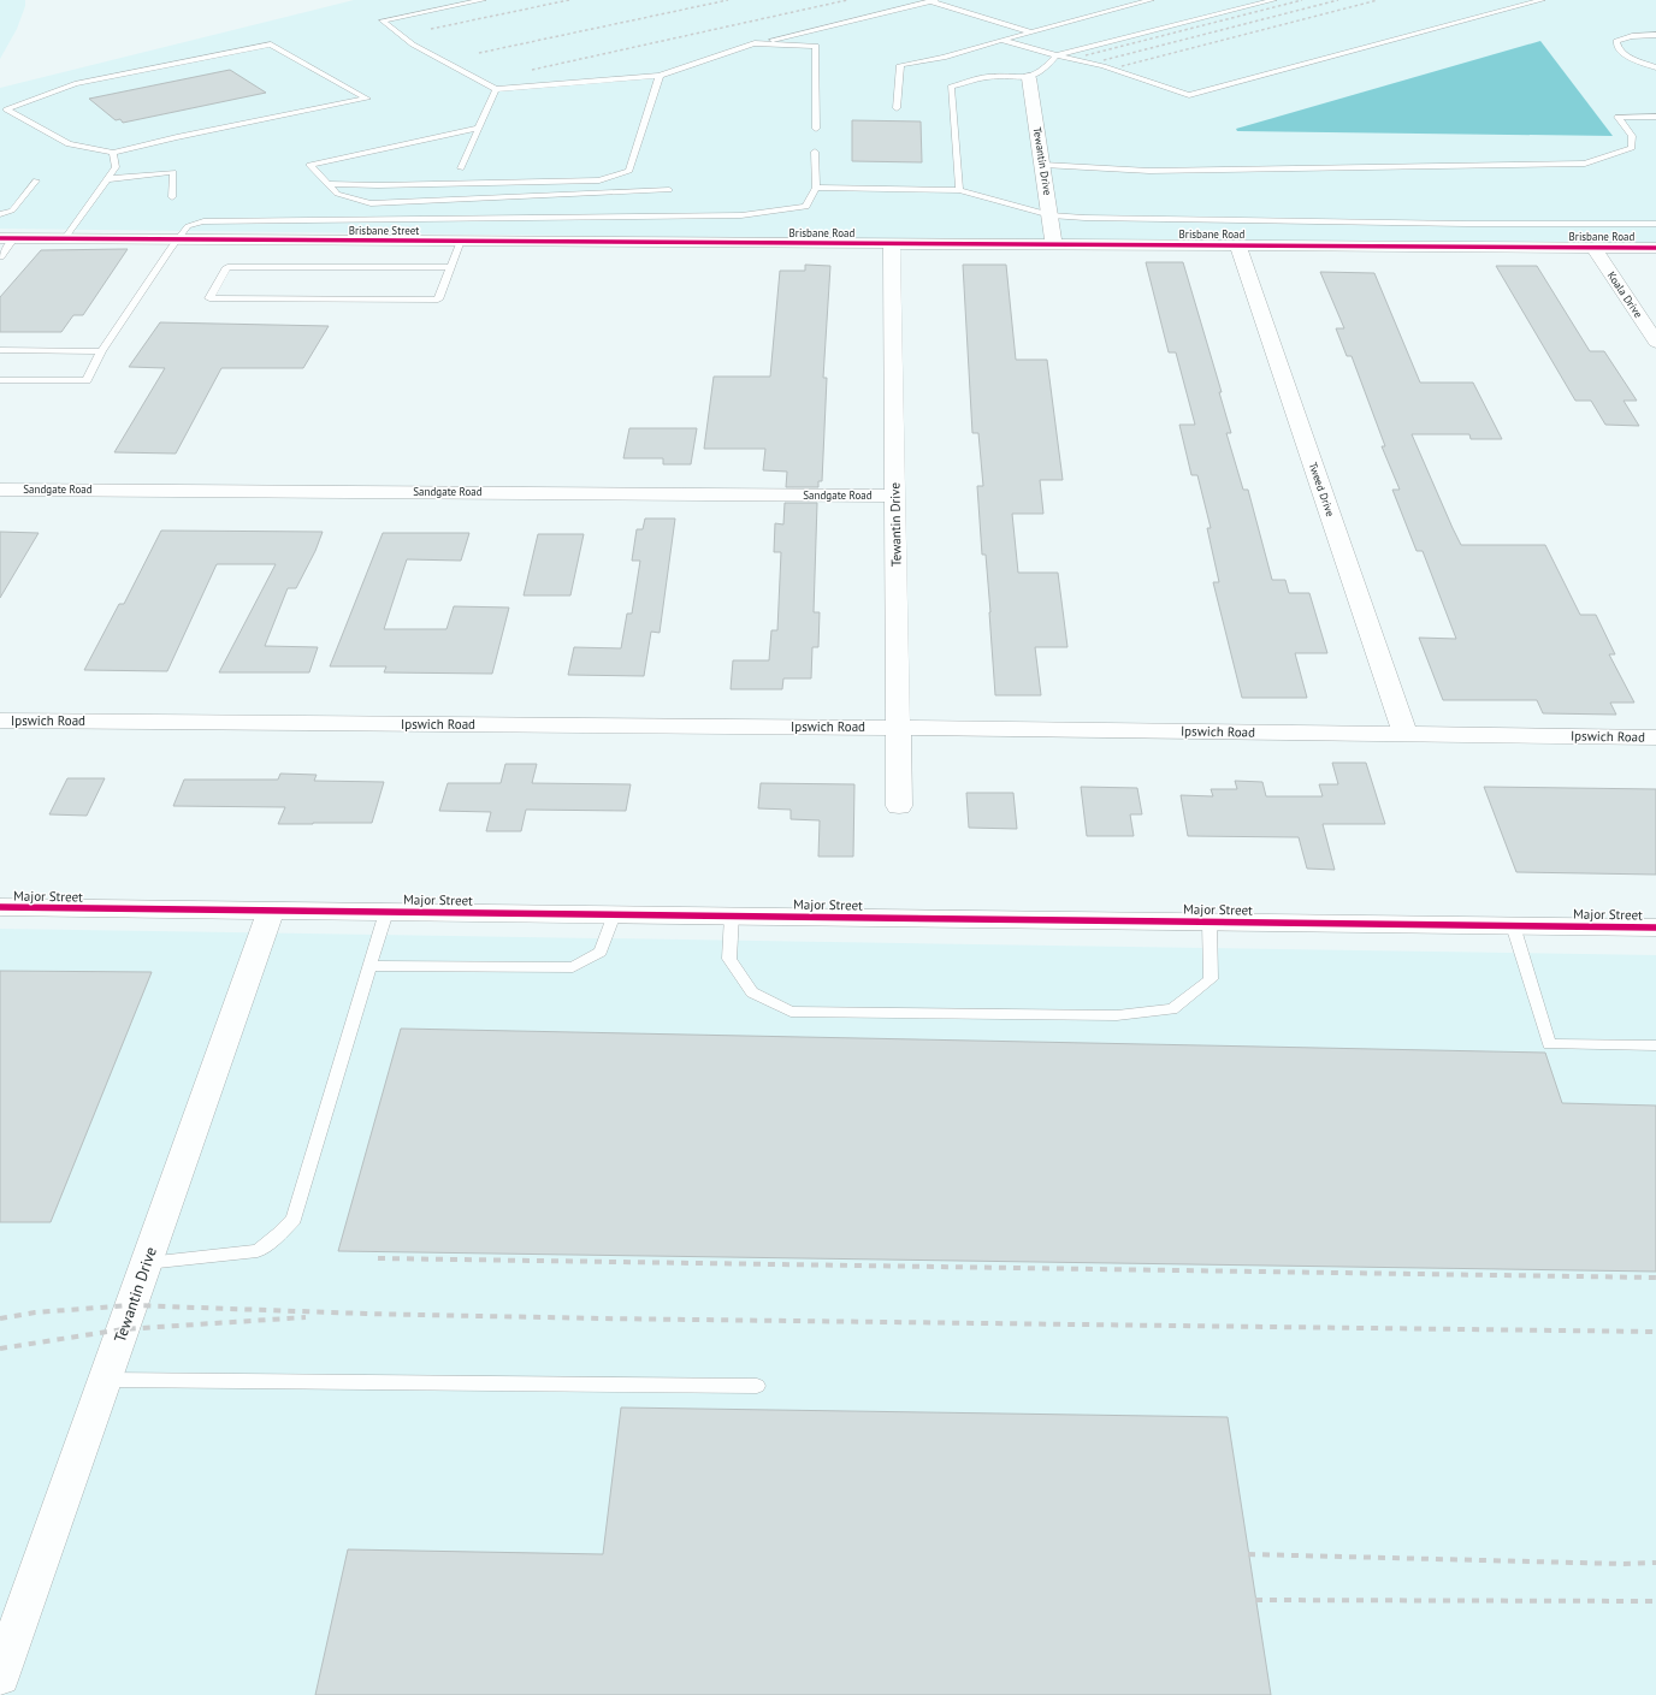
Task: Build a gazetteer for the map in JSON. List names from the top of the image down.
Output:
{
  "streets": {
    "street": [
      "Tewantin Drive",
      "Brisbane Street",
      "Brisbane Road",
      "Koala Drive",
      "Sandgate Road",
      "Tweed Drive",
      "Ipswich Road",
      "Major Street"
    ]
  },
  "crossings": [
    ["Tewantin Drive", "Brisbane Road"],
    ["Tewantin Drive", "Sandgate Road"],
    ["Tewantin Drive", "Ipswich Road"],
    ["Tewantin Drive", "Major Street"],
    ["Brisbane Street", "Brisbane Road"],
    ["Brisbane Road", "Koala Drive"],
    ["Brisbane Road", "Tweed Drive"],
    ["Tweed Drive", "Ipswich Road"]
  ]
}
